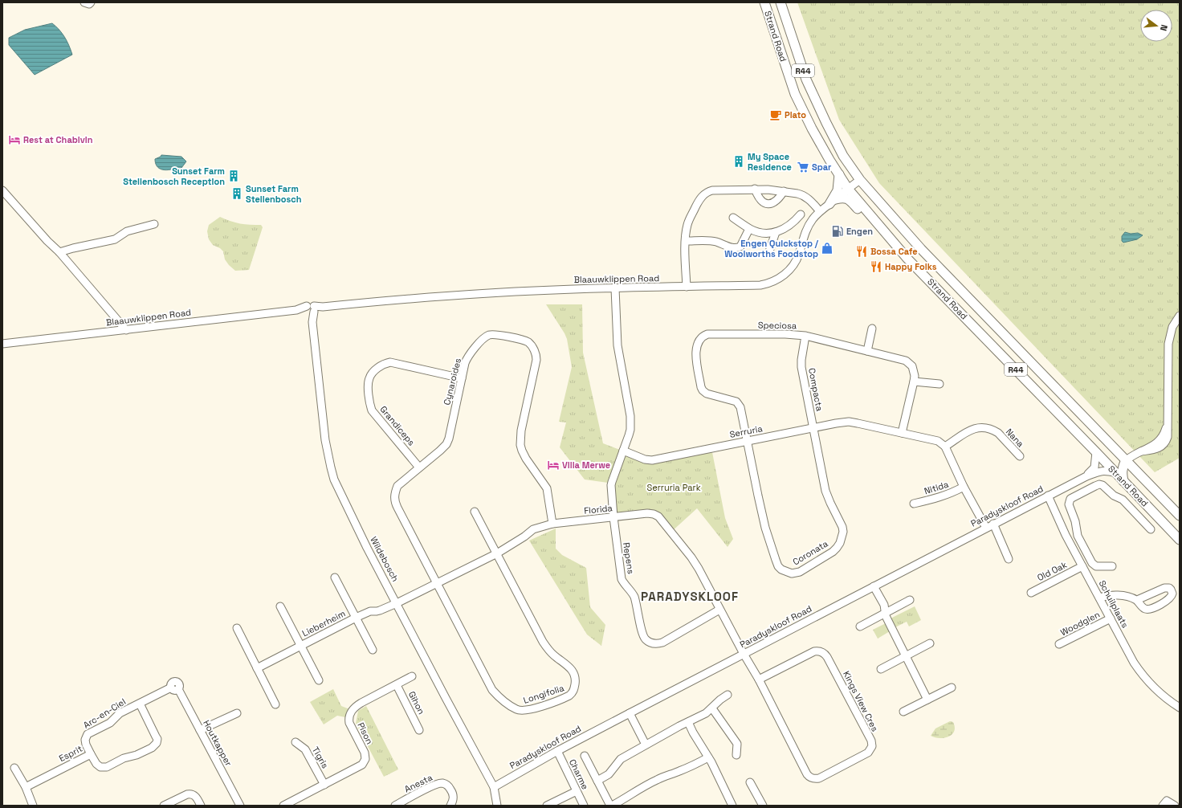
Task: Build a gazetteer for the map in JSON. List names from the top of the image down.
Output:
{
  "streets": {
    "main road": ["Strand Road", "R44"],
    "street": [
      "Blaauwklippen Road",
      "Speciosa",
      "Cynaroides",
      "Compacta",
      "Grandiceps",
      "Serruria",
      "Nana",
      "Nitida",
      "Paradyskloof Road",
      "Florida",
      "Coronata",
      "Repens",
      "Wildebosch",
      "Old Oak",
      "Schuilplaats",
      "Lieberheim",
      "Woodglen",
      "Longifolia",
      "Kings View Cres",
      "Gihon",
      "Arc-en-Ciel",
      "Pison",
      "Houtkapper",
      "Esprit",
      "Tigris",
      "Charme",
      "Anesta"
    ]
  },
  "crossings": [
    ["Strand Road", "Blaauwklippen Road"],
    ["Strand Road", "Paradyskloof Road"],
    ["Blaauwklippen Road", "Wildebosch"],
    ["Speciosa", "Compacta"],
    ["Speciosa", "Serruria"],
    ["Speciosa", "Coronata"],
    ["Cynaroides", "Grandiceps"],
    ["Cynaroides", "Florida"],
    ["Cynaroides", "Longifolia"],
    ["Compacta", "Serruria"],
    ["Compacta", "Coronata"],
    ["Serruria", "Nana"],
    ["Serruria", "Coronata"],
    ["Serruria", "Repens"],
    ["Paradyskloof Road", "Florida"],
    ["Paradyskloof Road", "Wildebosch"],
    ["Paradyskloof Road", "Schuilplaats"],
    ["Paradyskloof Road", "Kings View Cres"],
    ["Paradyskloof Road", "Charme"],
    ["Florida", "Repens"],
    ["Florida", "Wildebosch"],
    ["Florida", "Lieberheim"],
    ["Florida", "Longifolia"],
    ["Florida", "Kings View Cres"],
    ["Wildebosch", "Lieberheim"],
    ["Old Oak", "Schuilplaats"],
    ["Schuilplaats", "Woodglen"],
    ["Gihon", "Pison"],
    ["Arc-en-Ciel", "Houtkapper"],
    ["Arc-en-Ciel", "Esprit"],
    ["Pison", "Tigris"]
  ],
  "districts": ["PARADYSKLOOF"],
  "parks": ["Serruria Park"],
  "places": {
    "cafe": ["Plato"],
    "hotel": ["Rest at Chabivin", "Villa Merwe"],
    "building": ["My Space Residence", "Sunset Farm Stellenbosch Reception", "Sunset Farm Stellenbosch"],
    "supermarket": ["Spar"],
    "fuel station": ["Engen"],
    "shop": ["Engen Quickstop / Woolworths Foodstop"],
    "restaurant": ["Bossa Cafe", "Happy Folks"]
  },
  "north": "right"
}
